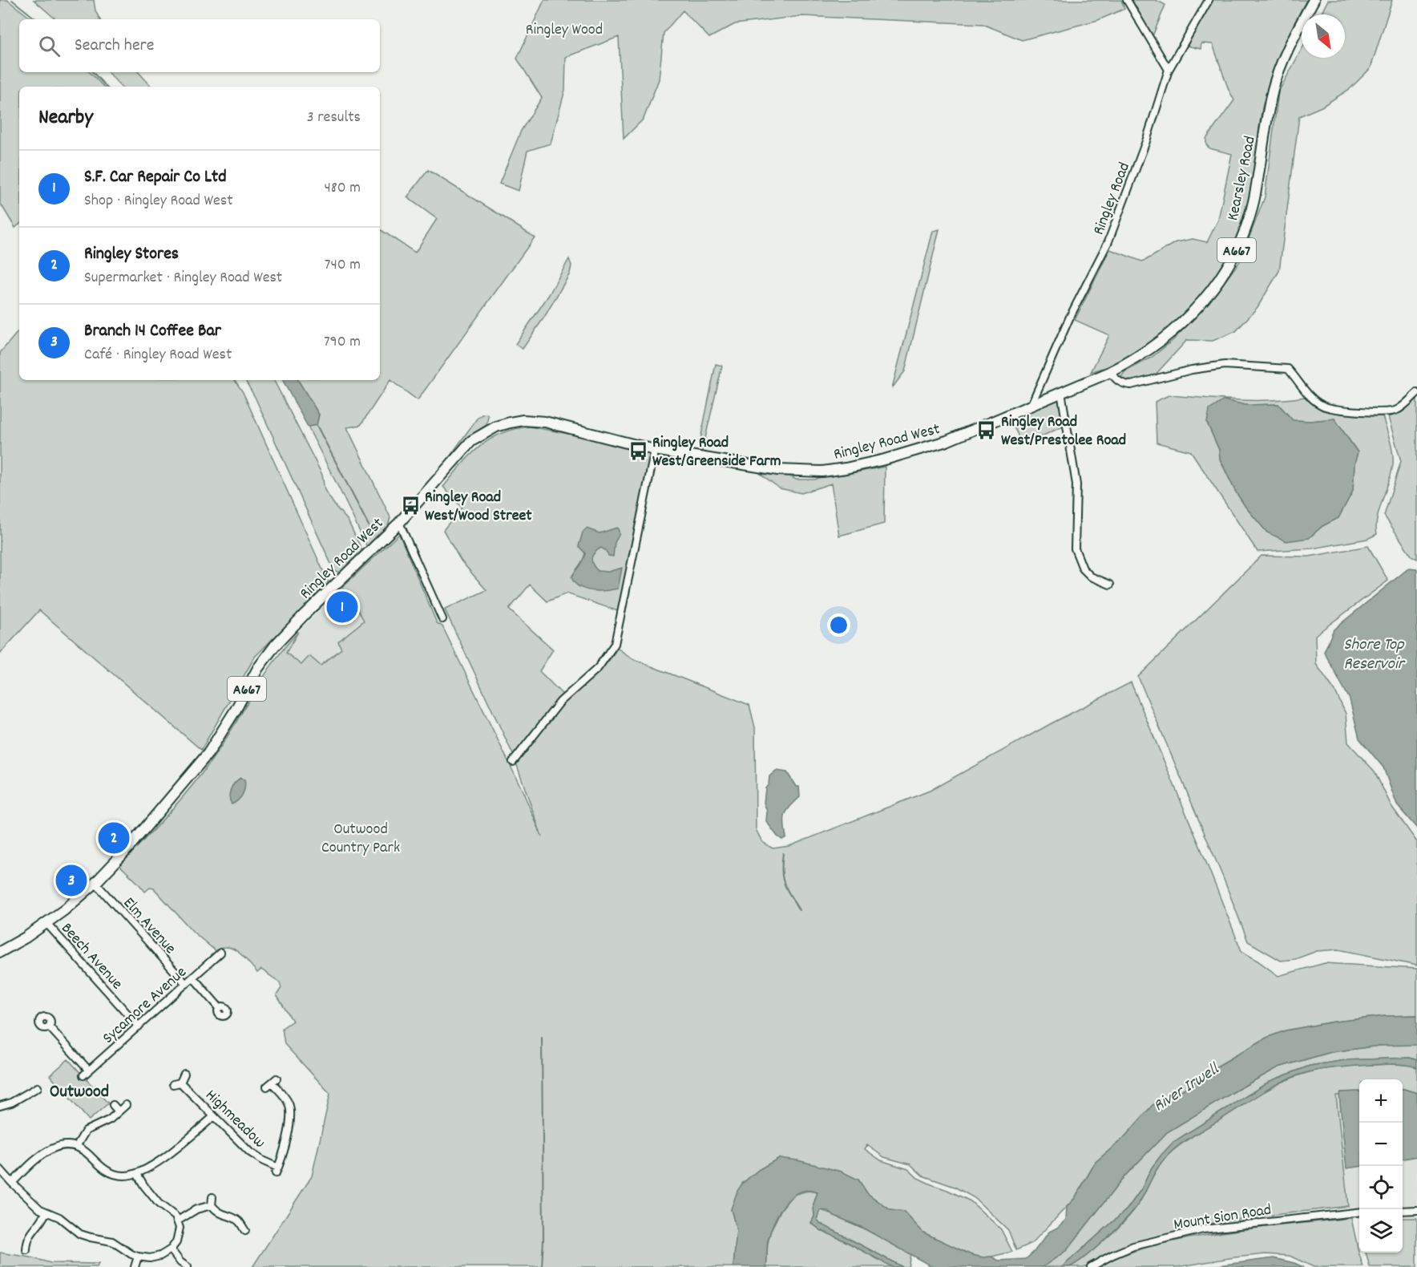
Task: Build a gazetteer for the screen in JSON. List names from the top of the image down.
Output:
{
  "streets": {
    "main road": ["Kearsley Road", "A667", "Ringley Road West"],
    "street": [
      "Ringley Road",
      "Elm Avenue",
      "Beech Avenue",
      "Sycamore Avenue",
      "Highmeadow",
      "Mount Sion Road"
    ]
  },
  "crossings": [
    ["Kearsley Road", "Ringley Road"],
    ["Kearsley Road", "Ringley Road West"],
    ["Ringley Road", "Ringley Road West"],
    ["Ringley Road West", "Elm Avenue"],
    ["Ringley Road West", "Beech Avenue"],
    ["Elm Avenue", "Sycamore Avenue"],
    ["Beech Avenue", "Sycamore Avenue"]
  ],
  "districts": ["Outwood"],
  "water": ["Shore Top Reservoir", "River Irwell"],
  "parks": ["Ringley Wood", "Outwood Country Park"],
  "places": {
    "bus stop": ["Ringley Road West/Prestolee Road", "Ringley Road West/Greenside Farm", "Ringley Road West/Wood Street"]
  },
  "north": "bottom right",
  "page": {
    "search": "Search here",
    "heading": ["Nearby", "3 results"],
    "list": [
      {
        "mark": "1",
        "name": "S.F. Car Repair Co Ltd",
        "note": "Shop · Ringley Road West",
        "value": "480 m"
      },
      {
        "mark": "2",
        "name": "Ringley Stores",
        "note": "Supermarket · Ringley Road West",
        "value": "740 m"
      },
      {
        "mark": "3",
        "name": "Branch 14 Coffee Bar",
        "note": "Café · Ringley Road West",
        "value": "790 m"
      }
    ],
    "pins": ["1", "2", "3"],
    "map_buttons": ["+", "−"]
  }
}
